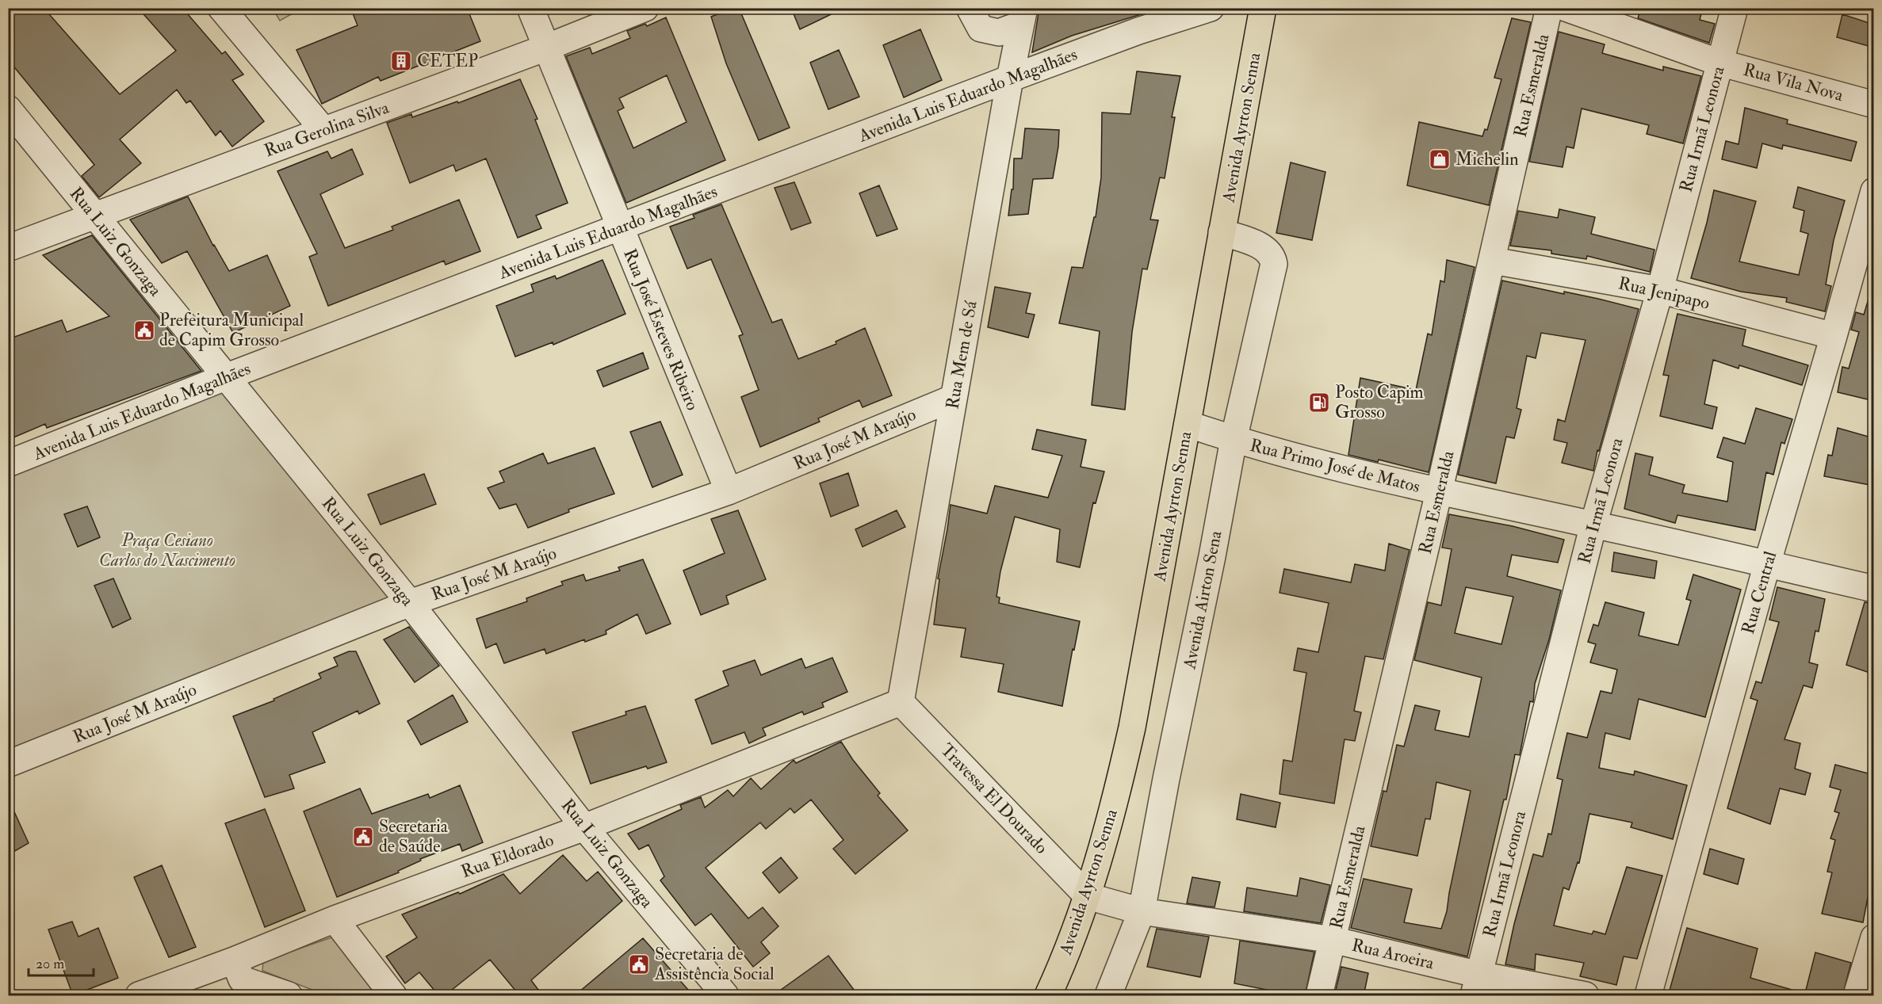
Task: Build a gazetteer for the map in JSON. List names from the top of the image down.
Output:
{
  "streets": {
    "highway": ["Avenida Ayrton Senna"],
    "street": [
      "Rua Vila Nova",
      "Rua Esmeralda",
      "Avenida Luis Eduardo Magalhães",
      "Rua Gerolina Silva",
      "Rua Irmã Leonora",
      "Rua Luiz Gonzaga",
      "Rua Jenipapo",
      "Rua José Esteves Ribeiro",
      "Rua Mem de Sá",
      "Rua José M Araújo",
      "Rua Primo José de Matos",
      "Rua Central",
      "Avenida Airton Sena",
      "Travessa El Dourado",
      "Rua Eldorado",
      "Rua Aroeira"
    ]
  },
  "crossings": [
    ["Rua Vila Nova", "Rua Irmã Leonora"],
    ["Rua Esmeralda", "Rua Jenipapo"],
    ["Rua Esmeralda", "Rua Primo José de Matos"],
    ["Rua Esmeralda", "Rua Aroeira"],
    ["Avenida Luis Eduardo Magalhães", "Rua Luiz Gonzaga"],
    ["Avenida Luis Eduardo Magalhães", "Rua José Esteves Ribeiro"],
    ["Avenida Luis Eduardo Magalhães", "Rua Mem de Sá"],
    ["Avenida Ayrton Senna", "Rua Primo José de Matos"],
    ["Avenida Ayrton Senna", "Avenida Airton Sena"],
    ["Avenida Ayrton Senna", "Travessa El Dourado"],
    ["Avenida Ayrton Senna", "Rua Aroeira"],
    ["Rua Gerolina Silva", "Rua Luiz Gonzaga"],
    ["Rua Gerolina Silva", "Rua José Esteves Ribeiro"],
    ["Rua Irmã Leonora", "Rua Jenipapo"],
    ["Rua Irmã Leonora", "Rua Primo José de Matos"],
    ["Rua Irmã Leonora", "Rua Aroeira"],
    ["Rua Luiz Gonzaga", "Rua José M Araújo"],
    ["Rua Luiz Gonzaga", "Rua Eldorado"],
    ["Rua Jenipapo", "Rua Central"],
    ["Rua José Esteves Ribeiro", "Rua José M Araújo"],
    ["Rua Mem de Sá", "Rua José M Araújo"],
    ["Rua Mem de Sá", "Travessa El Dourado"],
    ["Rua Mem de Sá", "Rua Eldorado"],
    ["Rua Primo José de Matos", "Rua Central"],
    ["Rua Primo José de Matos", "Avenida Airton Sena"],
    ["Avenida Airton Sena", "Rua Aroeira"],
    ["Travessa El Dourado", "Rua Eldorado"],
    ["Travessa El Dourado", "Rua Aroeira"]
  ],
  "parks": ["Praça Cesiano Carlos do Nascimento"],
  "places": {
    "building": ["CETEP"],
    "shop": ["Michelin"],
    "public building": ["Prefeitura Municipal de Capim Grosso", "Secretaria de Saúde", "Secretaria de Assistência Social"],
    "fuel station": ["Posto Capim Grosso"]
  },
  "scale_bar": "20 m"
}
